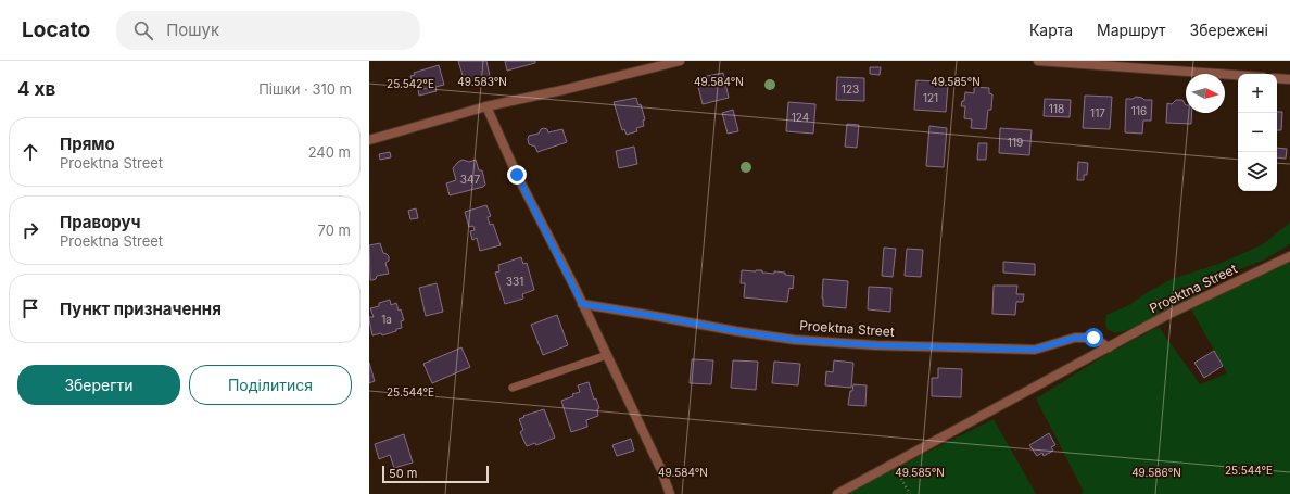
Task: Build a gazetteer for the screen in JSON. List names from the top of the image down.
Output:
{
  "streets": {
    "street": ["Proektna Street"]
  },
  "house_numbers": [
    "123",
    "121",
    "118",
    "116",
    "117",
    "124",
    "119",
    "347",
    "331",
    "1а"
  ],
  "scale_bar": "50 m",
  "north": "right",
  "page": {
    "header": "Locato",
    "search": "Пошук",
    "nav": ["Карта", "Маршрут", "Збережені"],
    "heading": ["4 хв", "Пішки · 310 m"],
    "map_buttons": ["+", "−"],
    "list": [
      ["Прямо", "Proektna Street", "240 m"],
      ["Праворуч", "Proektna Street", "70 m"],
      "Пункт призначення"
    ],
    "buttons": ["Зберегти", "Поділитися"],
    "scale": "50 m"
  },
  "coordinates": [
    "49.583°N",
    "49.584°N",
    "49.585°N",
    "25.542°E",
    "25.544°E",
    "49.586°N"
  ]
}
